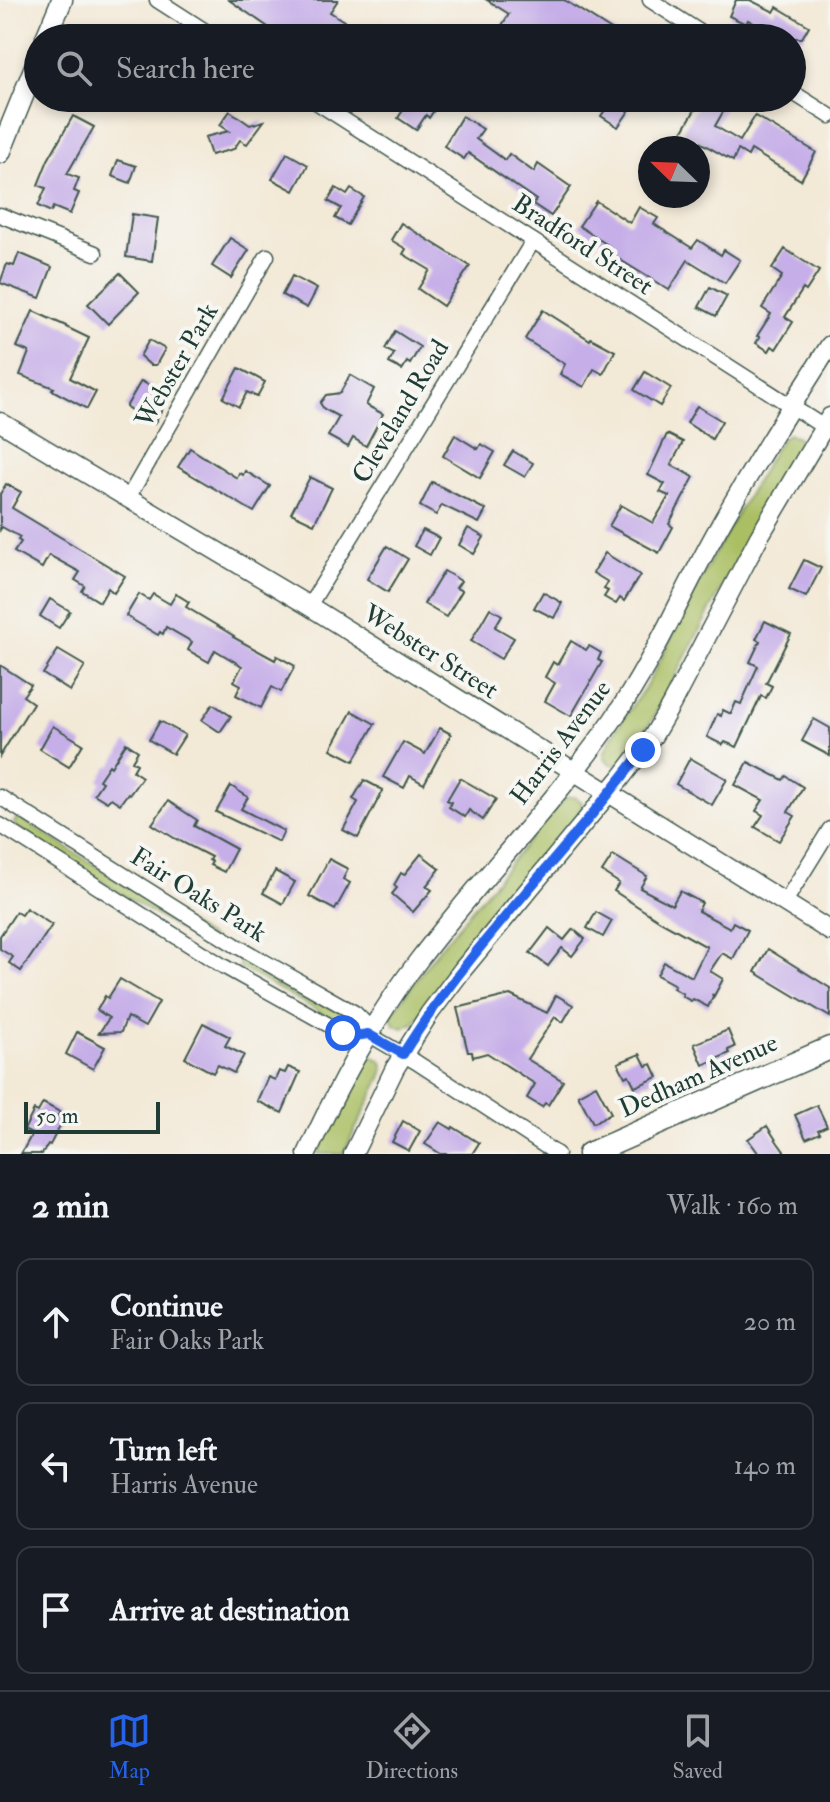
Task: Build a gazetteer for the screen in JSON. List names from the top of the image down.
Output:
{
  "streets": {
    "main road": ["Dedham Avenue"],
    "street": [
      "Bradford Street",
      "Webster Park",
      "Cleveland Road",
      "Webster Street",
      "Harris Avenue",
      "Fair Oaks Park"
    ]
  },
  "crossings": [
    ["Bradford Street", "Cleveland Road"],
    ["Bradford Street", "Harris Avenue"],
    ["Webster Park", "Webster Street"],
    ["Cleveland Road", "Webster Street"],
    ["Webster Street", "Harris Avenue"],
    ["Harris Avenue", "Fair Oaks Park"]
  ],
  "scale_bar": "50 m",
  "north": "top left",
  "page": {
    "search": "Search here",
    "scale": "50 m",
    "heading": ["2 min", "Walk · 160 m"],
    "list": [
      ["Continue", "Fair Oaks Park", "20 m"],
      ["Turn left", "Harris Avenue", "140 m"],
      "Arrive at destination"
    ],
    "nav": ["Map", "Directions", "Saved"]
  }
}
